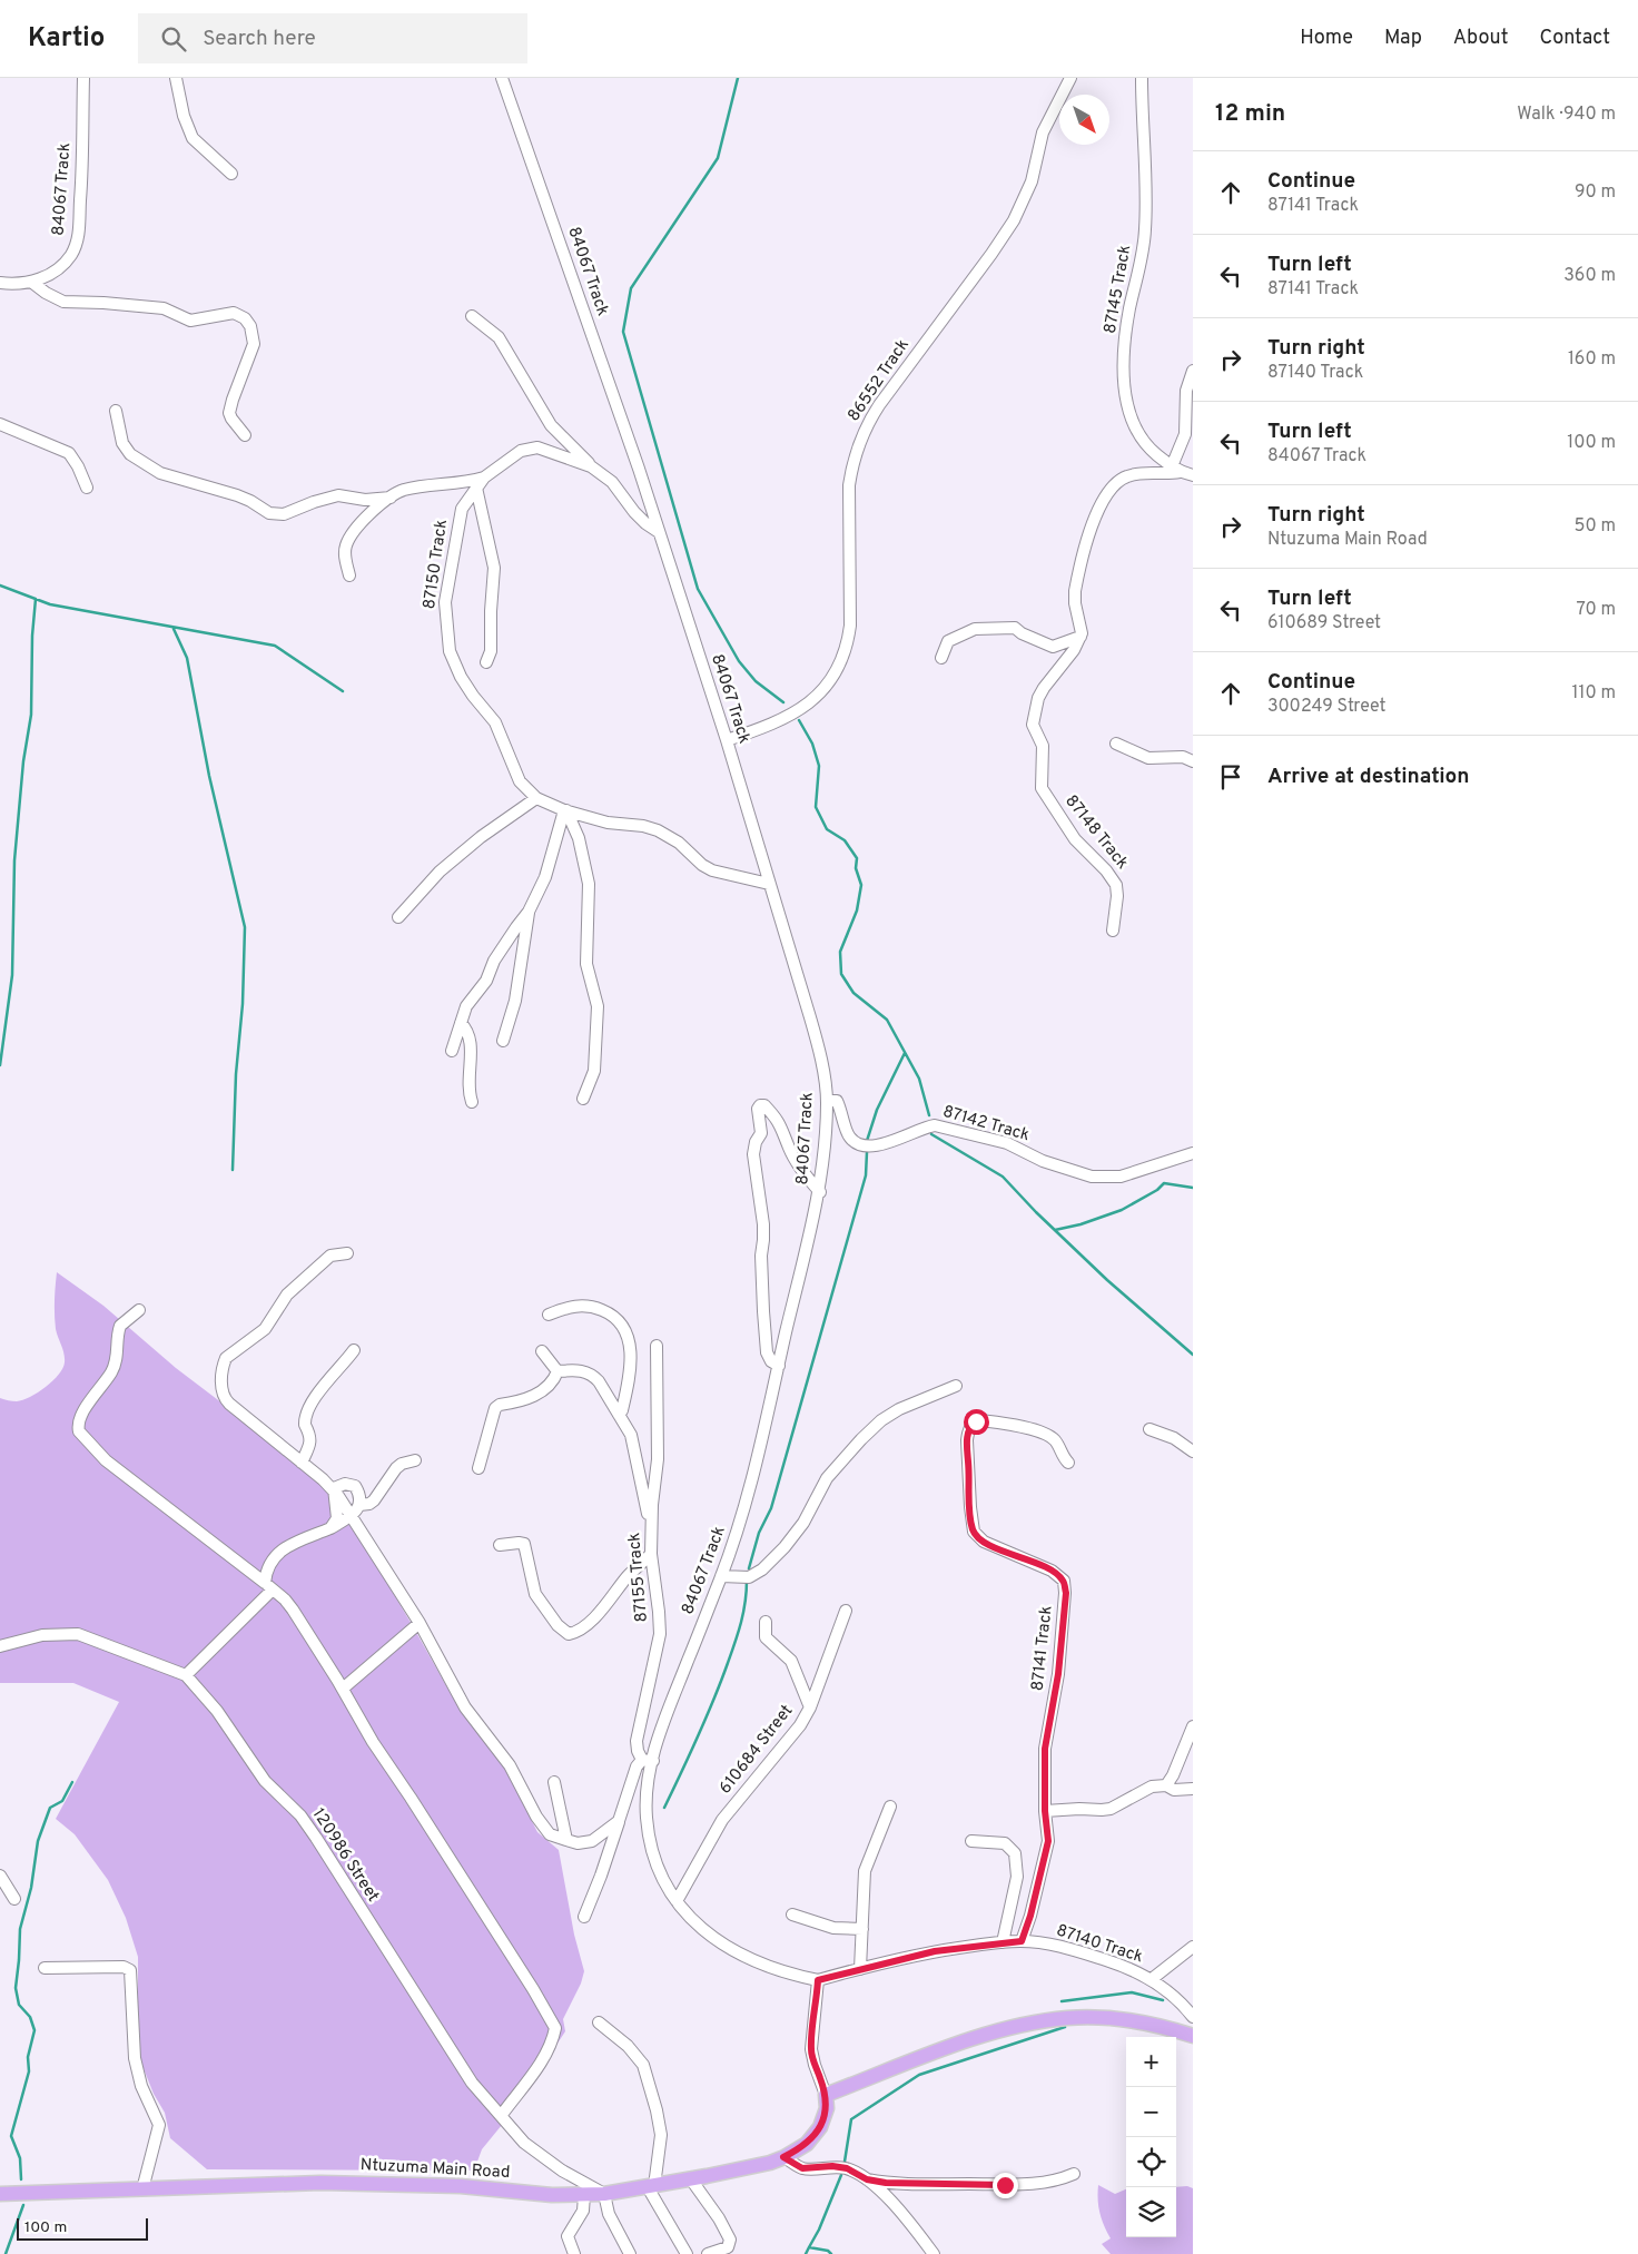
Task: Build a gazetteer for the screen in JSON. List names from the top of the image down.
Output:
{
  "streets": {
    "main road": ["Ntuzuma Main Road"],
    "street": [
      "84067 Track",
      "87145 Track",
      "86552 Track",
      "87150 Track",
      "87148 Track",
      "87142 Track",
      "87155 Track",
      "87141 Track",
      "610684 Street",
      "120986 Street",
      "87140 Track"
    ]
  },
  "crossings": [
    ["84067 Track", "86552 Track"],
    ["84067 Track", "87150 Track"],
    ["84067 Track", "87142 Track"],
    ["84067 Track", "87155 Track"],
    ["84067 Track", "610684 Street"],
    ["84067 Track", "87140 Track"],
    ["87141 Track", "87140 Track"],
    ["120986 Street", "Ntuzuma Main Road"]
  ],
  "scale_bar": "100 m",
  "north": "bottom right",
  "page": {
    "header": "Kartio",
    "search": "Search here",
    "nav": [
      "Home",
      "Map",
      "About",
      "Contact"
    ],
    "heading": ["12 min", "Walk · 940 m"],
    "list": [
      ["Continue", "87141 Track", "90 m"],
      ["Turn left", "87141 Track", "360 m"],
      ["Turn right", "87140 Track", "160 m"],
      ["Turn left", "84067 Track", "100 m"],
      ["Turn right", "Ntuzuma Main Road", "50 m"],
      ["Turn left", "610689 Street", "70 m"],
      ["Continue", "300249 Street", "110 m"],
      "Arrive at destination"
    ],
    "map_buttons": ["+", "−"],
    "scale": "100 m"
  }
}
